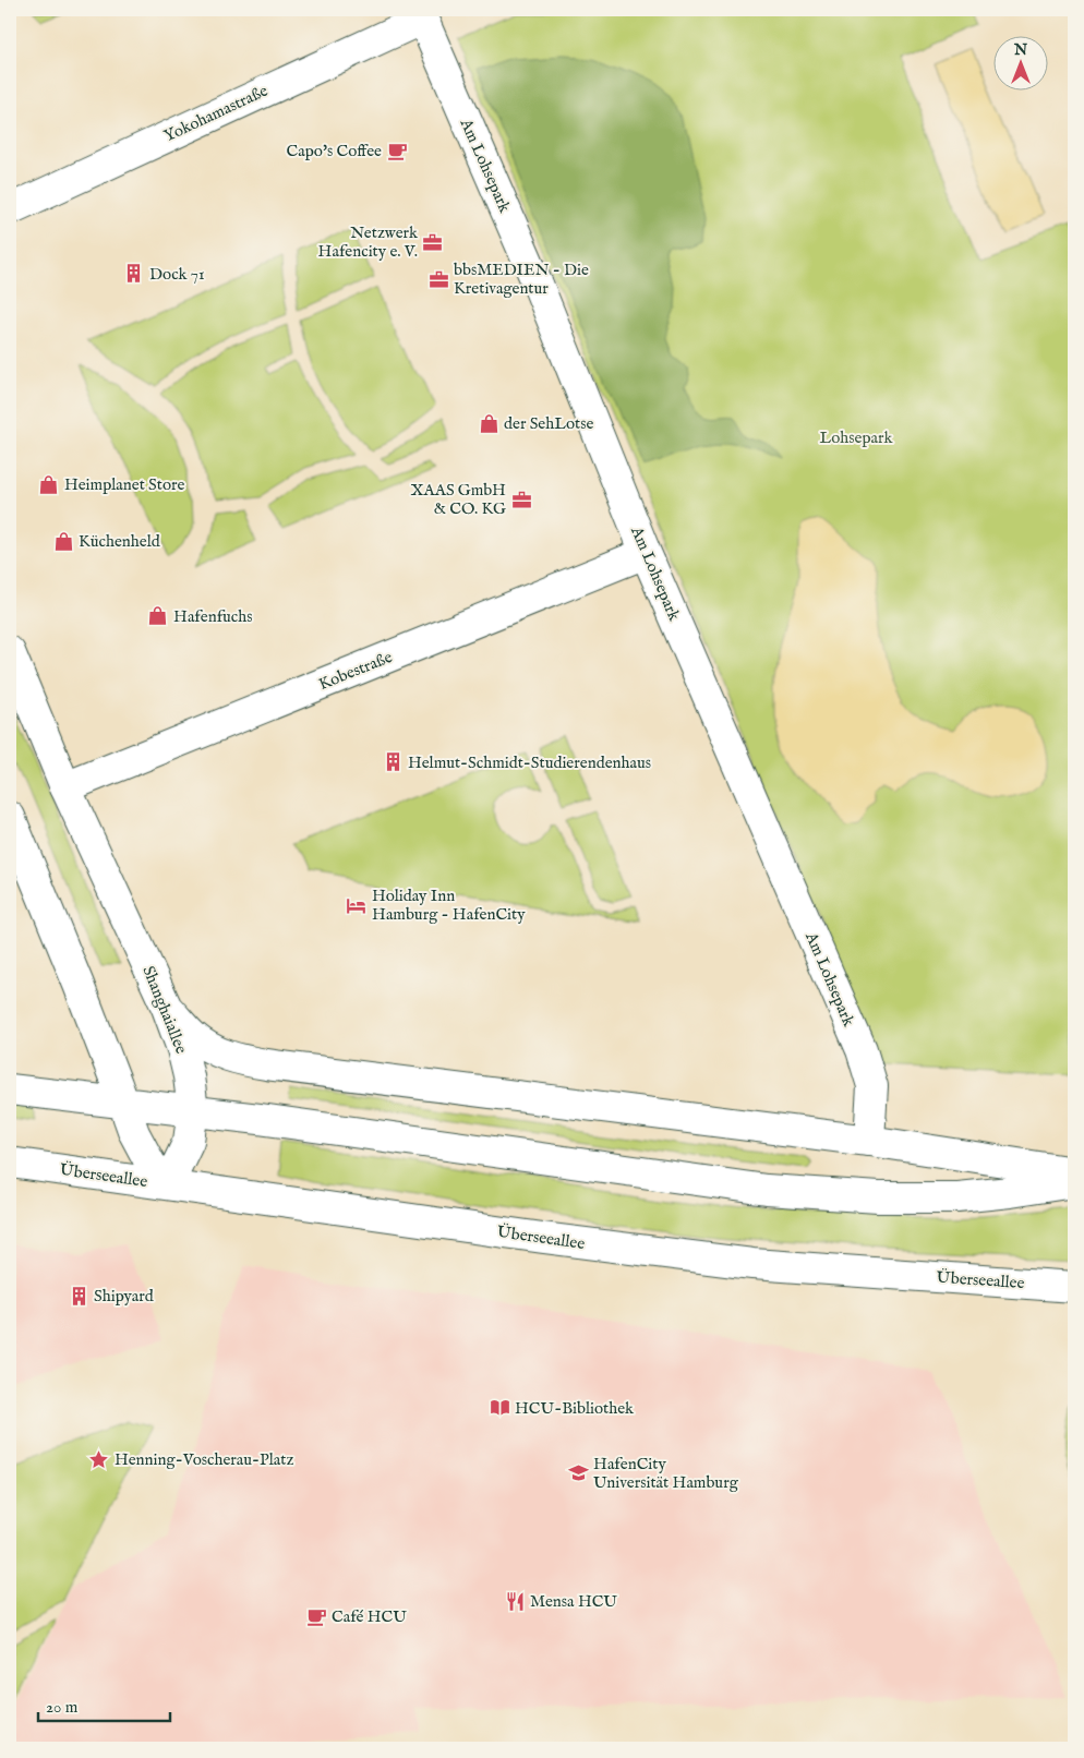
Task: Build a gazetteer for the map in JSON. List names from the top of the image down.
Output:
{
  "streets": {
    "main road": [
      "Yokohamastraße",
      "Am Lohsepark",
      "Kobestraße",
      "Shanghaiallee",
      "Überseeallee"
    ]
  },
  "crossings": [
    ["Yokohamastraße", "Am Lohsepark"],
    ["Am Lohsepark", "Kobestraße"],
    ["Kobestraße", "Shanghaiallee"],
    ["Shanghaiallee", "Überseeallee"]
  ],
  "parks": ["Lohsepark"],
  "places": {
    "cafe": ["Capo's Coffee", "Café HCU"],
    "office": ["Netzwerk Hafencity e. V.", "bbsMEDIEN - Die Kretivagentur", "XAAS GmbH & CO. KG"],
    "building": ["Dock 71", "Helmut-Schmidt-Studierendenhaus", "Shipyard"],
    "shop": [
      "der SehLotse",
      "Heimplanet Store",
      "Küchenheld",
      "Hafenfuchs"
    ],
    "hotel": ["Holiday Inn Hamburg - HafenCity"],
    "library": ["HCU-Bibliothek"],
    "place": ["Henning-Voscherau-Platz"],
    "school or university": ["HafenCity Universität Hamburg"],
    "restaurant": ["Mensa HCU"]
  },
  "scale_bar": "20 m",
  "north": "top"
}
